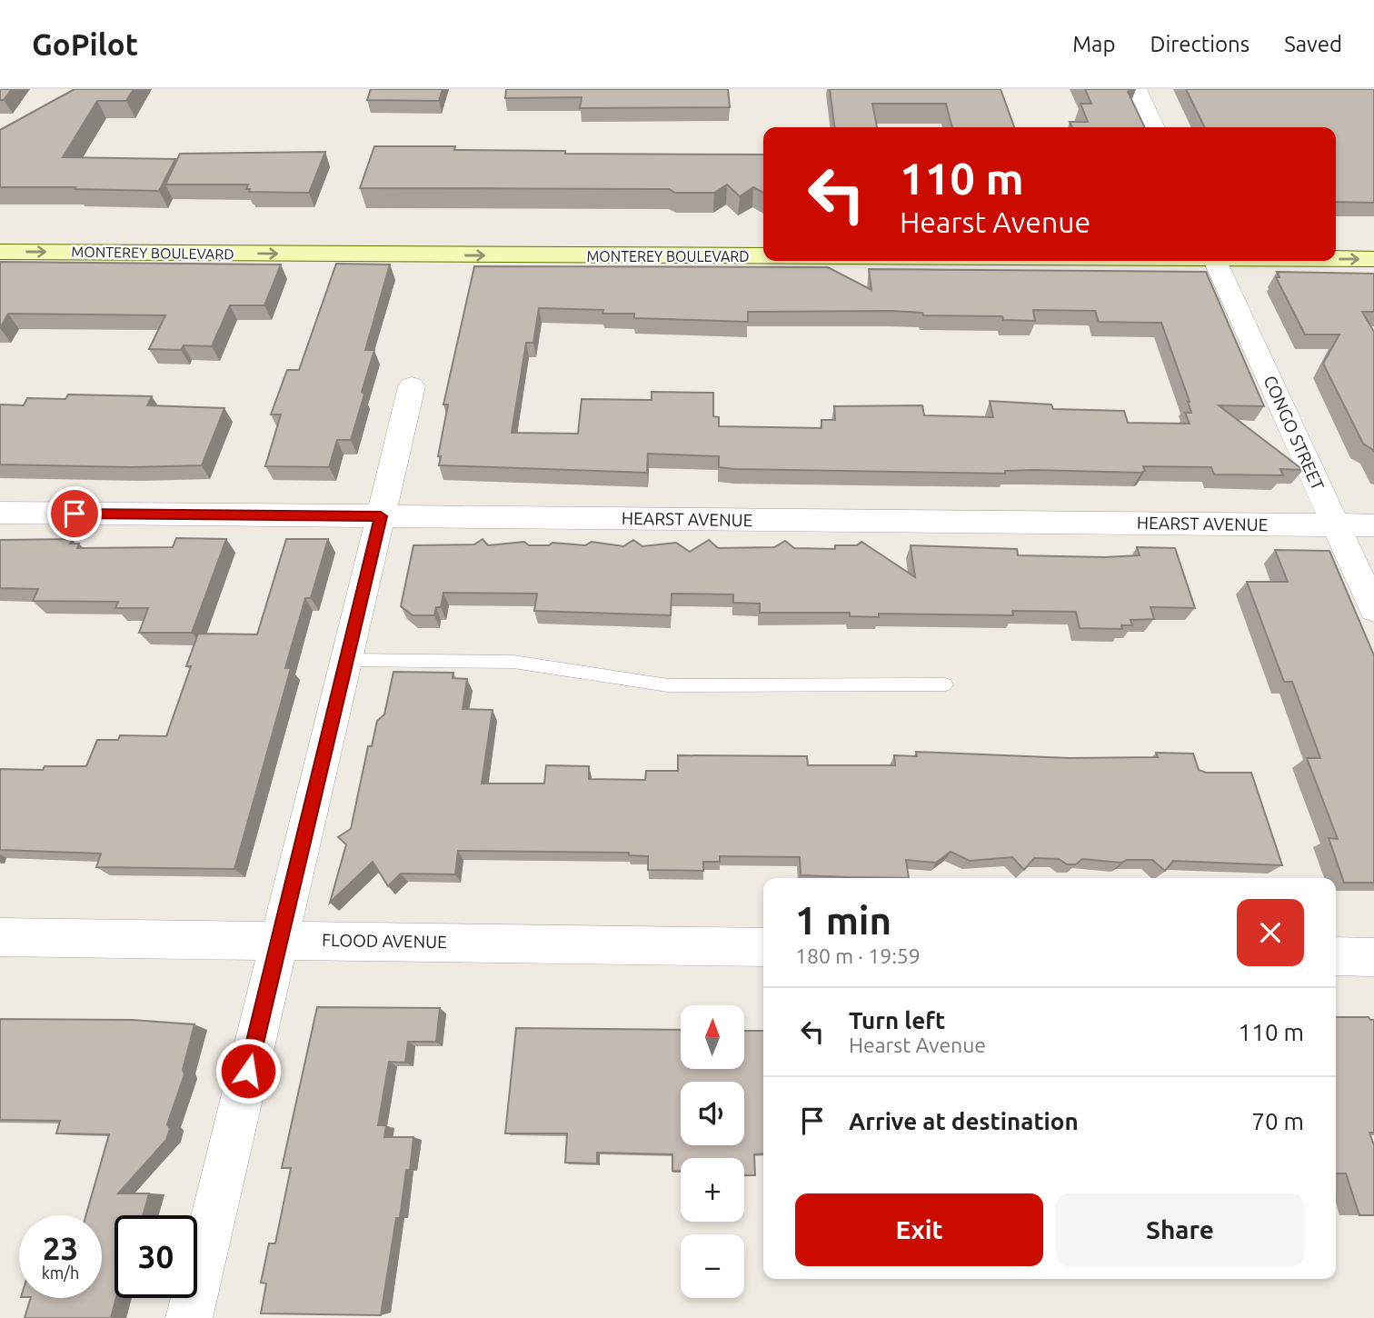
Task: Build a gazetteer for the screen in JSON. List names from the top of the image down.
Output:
{
  "streets": {
    "main road": ["MONTEREY BOULEVARD"],
    "street": ["CONGO STREET", "HEARST AVENUE", "FLOOD AVENUE"]
  },
  "crossings": [
    ["CONGO STREET", "HEARST AVENUE"]
  ],
  "north": "top",
  "page": {
    "header": "GoPilot",
    "nav": ["Map", "Directions", "Saved"],
    "turn": ["110 m", "Hearst Avenue"],
    "heading": ["1 min", "180 m · 19:59"],
    "list": [
      {
        "name": "Turn left",
        "note": "Hearst Avenue",
        "value": "110 m"
      },
      {
        "name": "Arrive at destination",
        "value": "70 m"
      }
    ],
    "map_buttons": ["+", "−"],
    "buttons": ["Exit", "Share"],
    "speed": "23 km/h",
    "limit": "30"
  }
}
